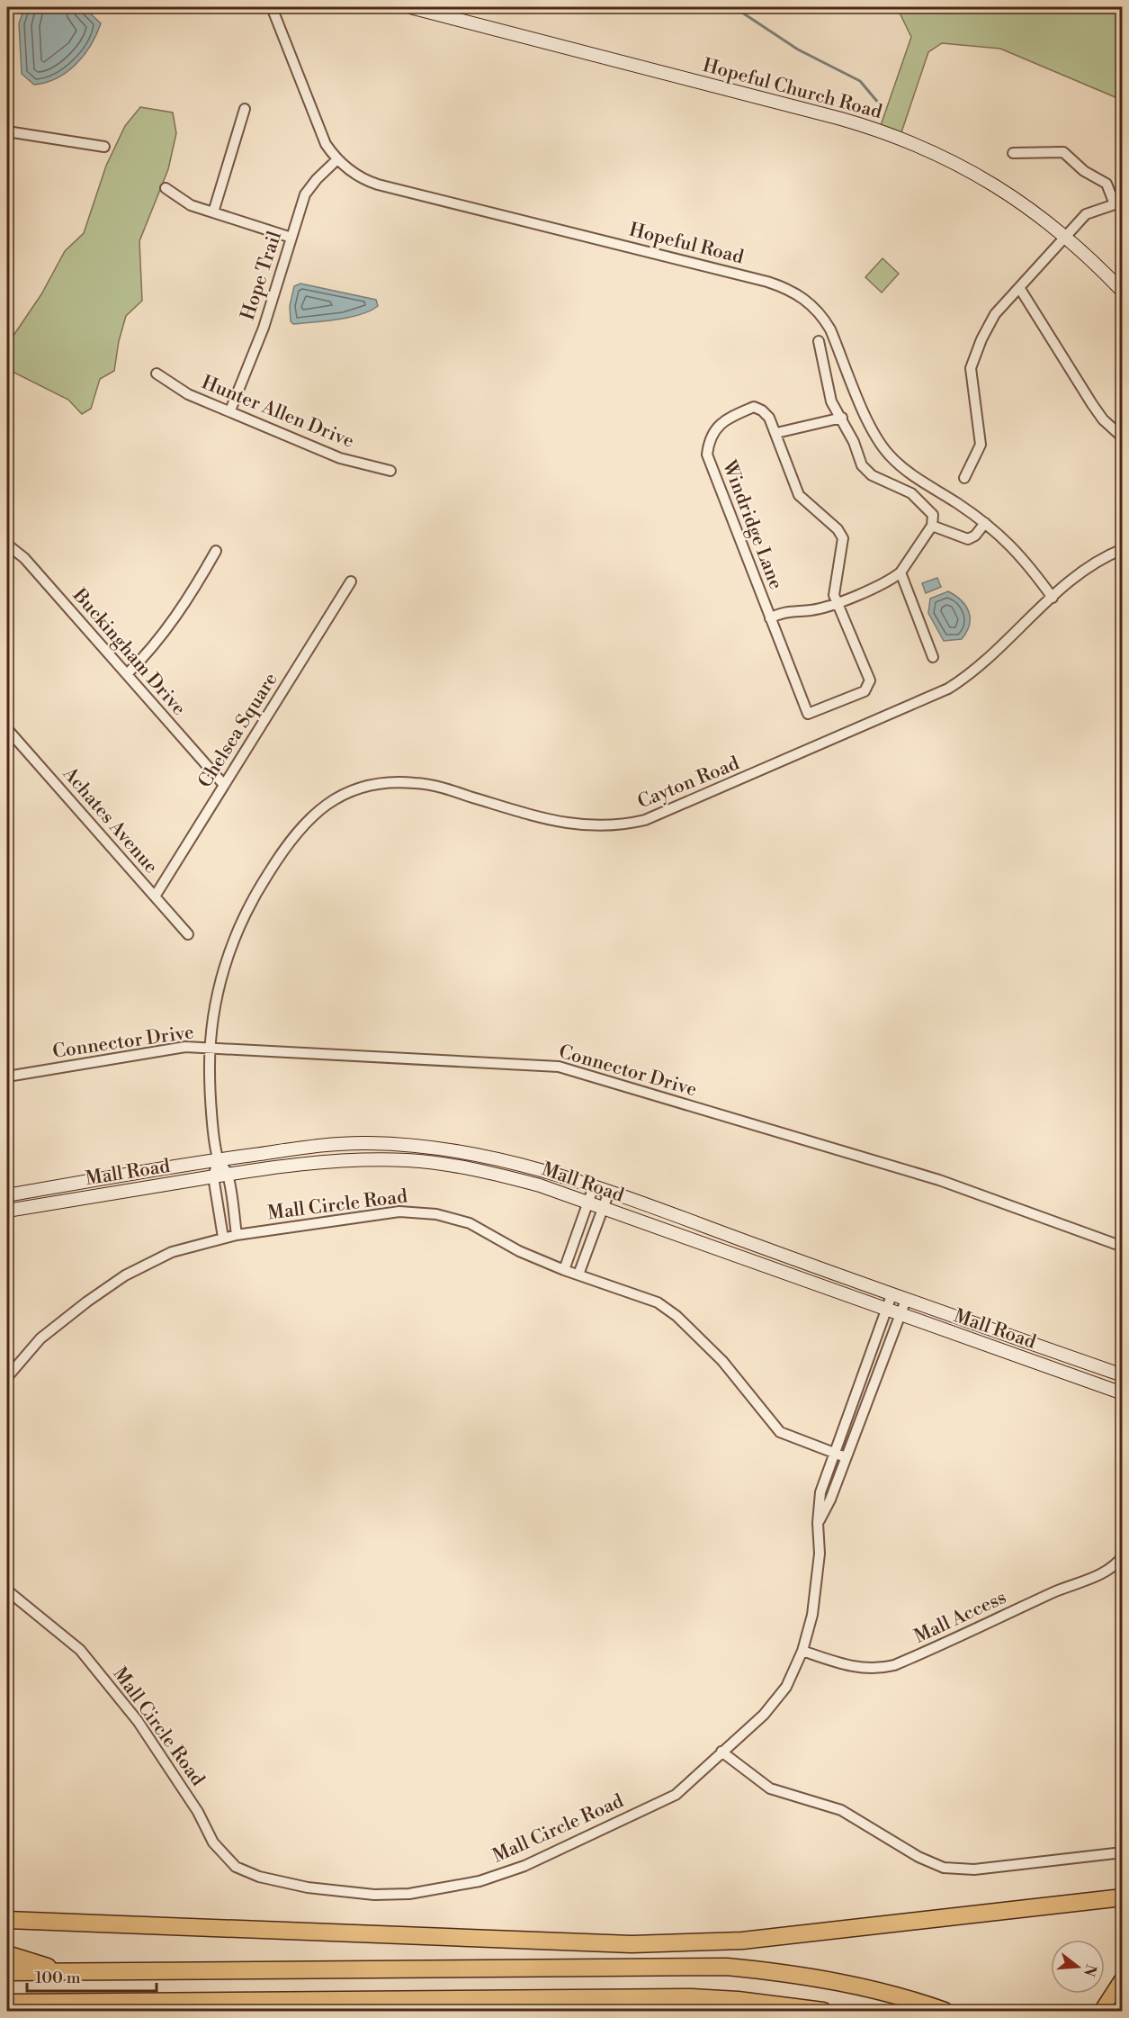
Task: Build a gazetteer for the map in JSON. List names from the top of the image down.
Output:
{
  "streets": {
    "main road": ["Hopeful Church Road", "Mall Road"],
    "street": [
      "Hopeful Road",
      "Hope Trail",
      "Hunter Allen Drive",
      "Windridge Lane",
      "Buckingham Drive",
      "Chelsea Square",
      "Cayton Road",
      "Achates Avenue",
      "Connector Drive",
      "Mall Circle Road",
      "Mall Access"
    ]
  },
  "crossings": [
    ["Hopeful Road", "Hope Trail"],
    ["Hopeful Road", "Cayton Road"],
    ["Hope Trail", "Hunter Allen Drive"],
    ["Buckingham Drive", "Chelsea Square"],
    ["Chelsea Square", "Achates Avenue"],
    ["Cayton Road", "Connector Drive"],
    ["Cayton Road", "Mall Road"],
    ["Mall Circle Road", "Mall Access"]
  ],
  "scale_bar": "100 m",
  "north": "right"
}
